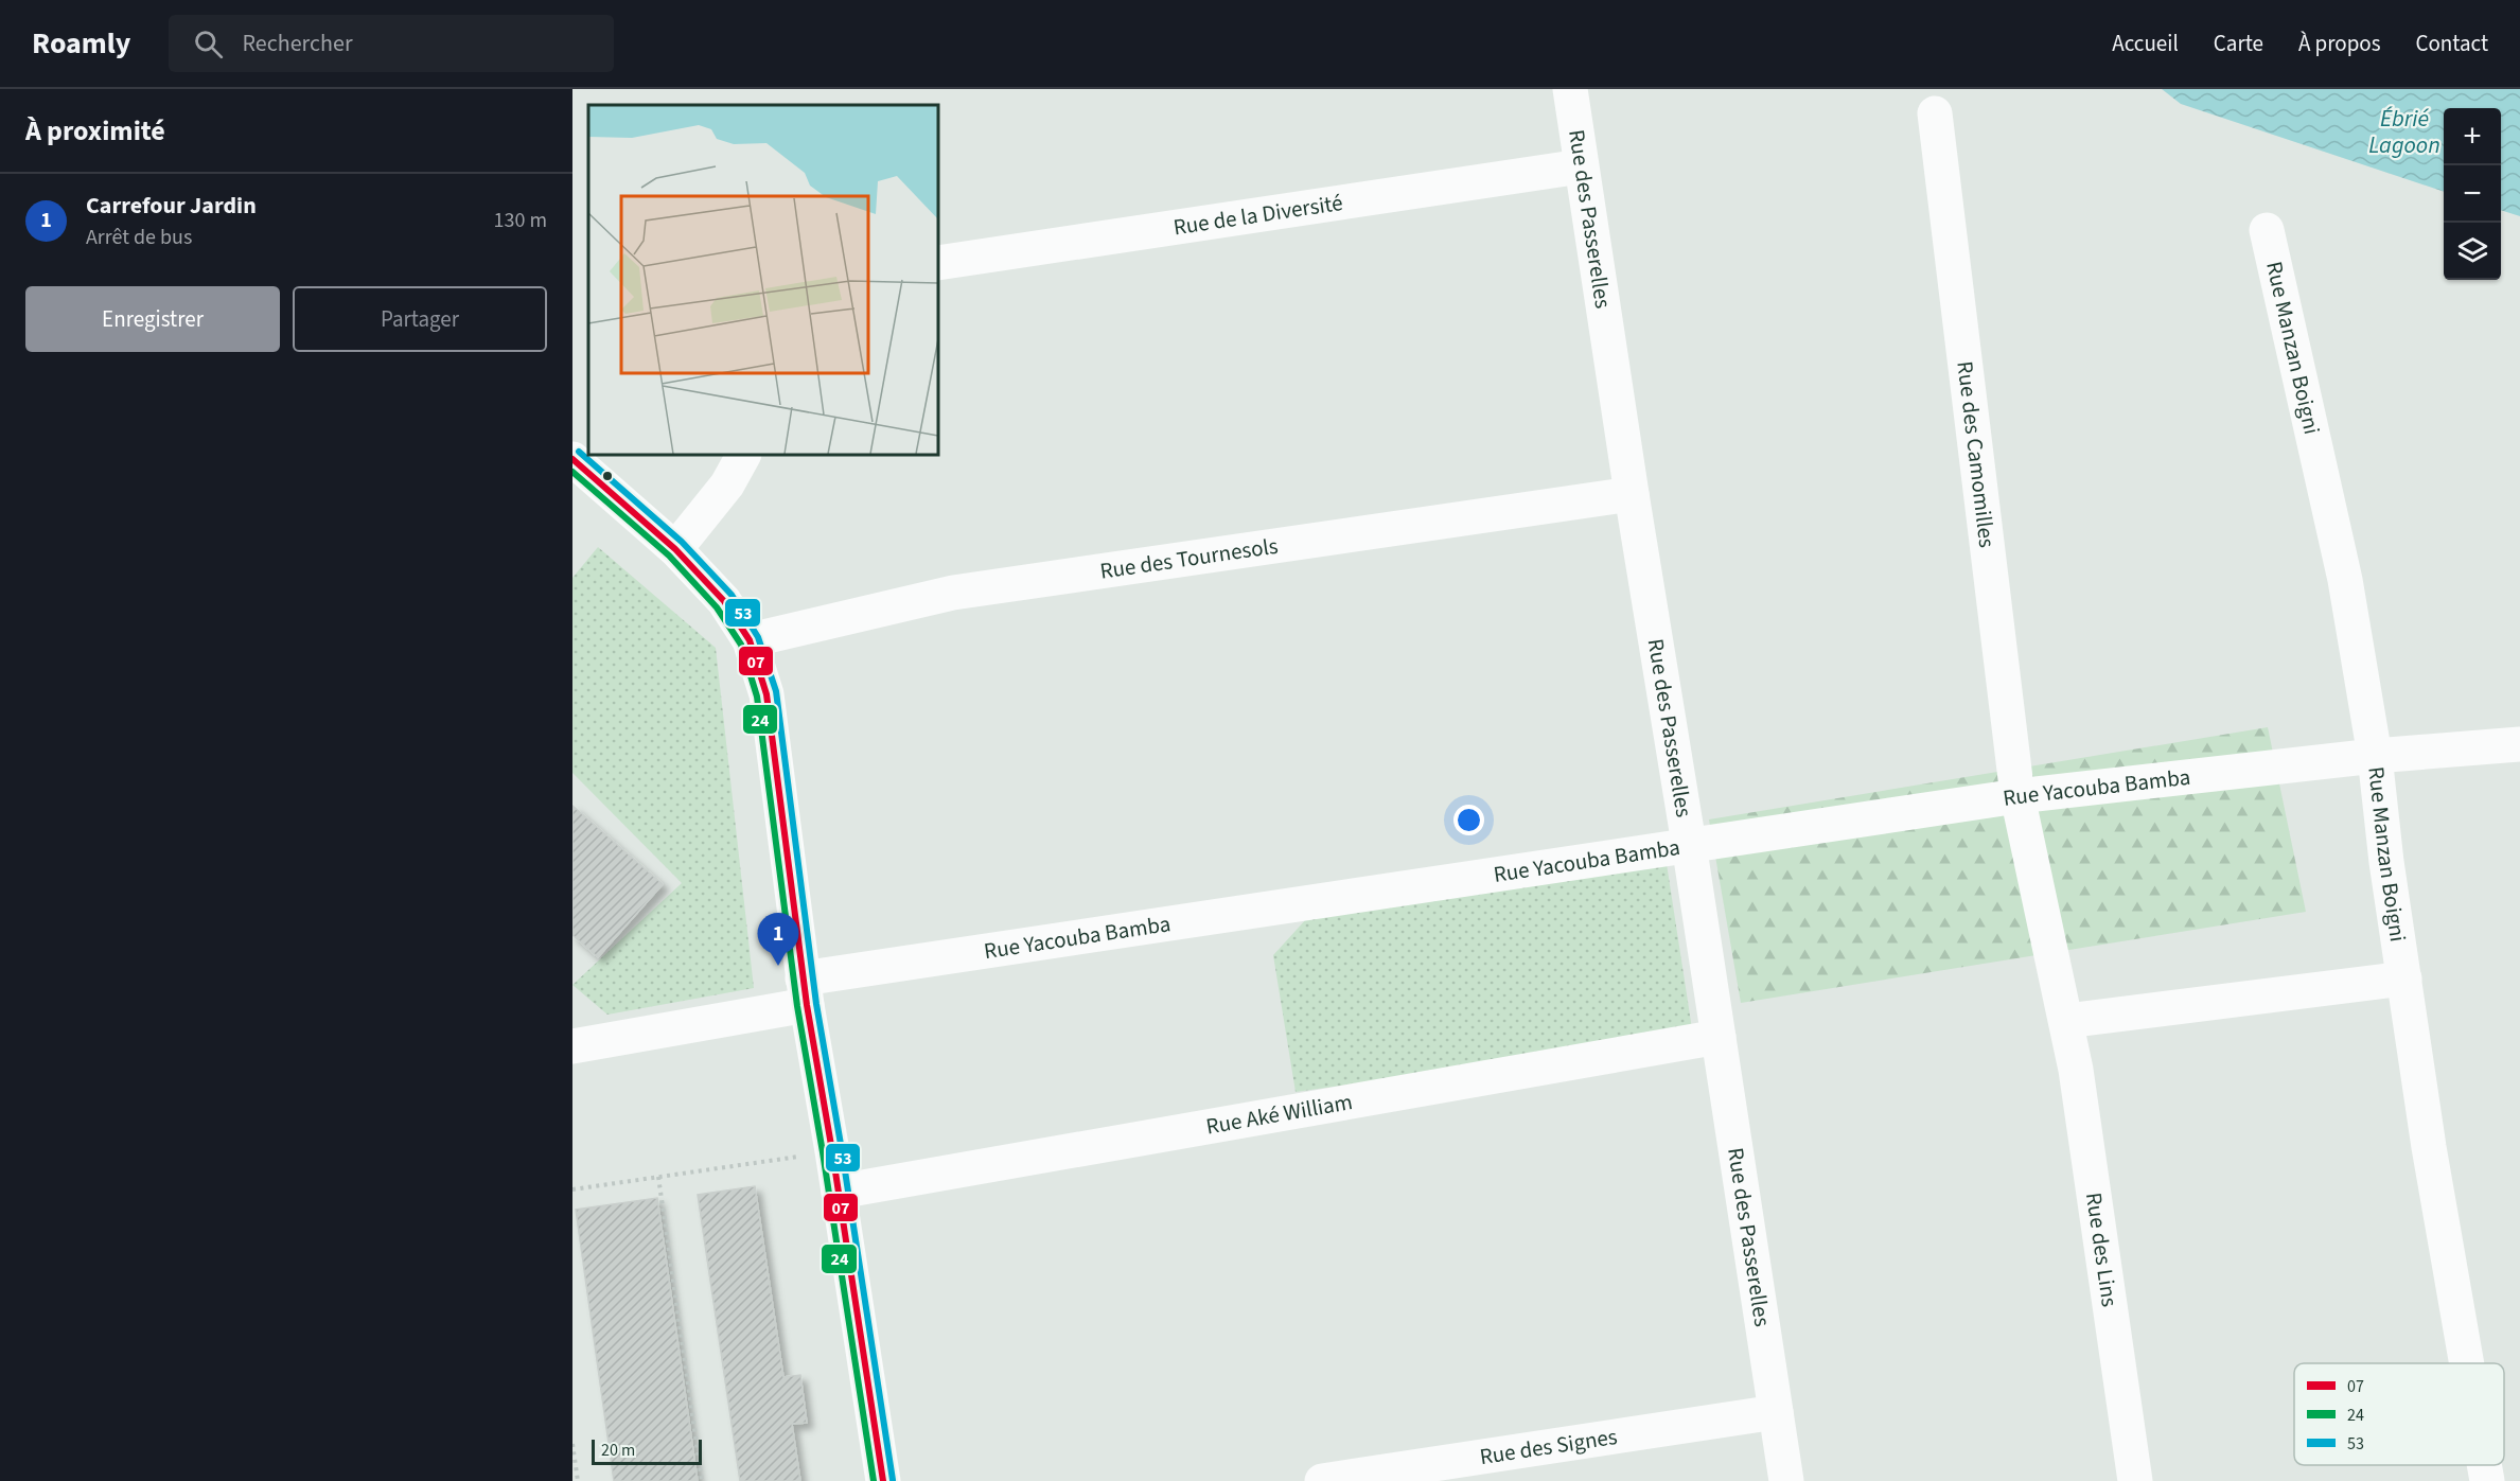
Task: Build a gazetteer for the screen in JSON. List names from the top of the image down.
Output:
{
  "streets": {
    "street": [
      "Rue de la Diversité",
      "Rue des Passerelles",
      "Rue Manzan Boigni",
      "Rue des Camomilles",
      "Rue des Tournesols",
      "Rue Yacouba Bamba",
      "Rue Aké William",
      "Rue des Lins",
      "Rue des Signes"
    ]
  },
  "crossings": [
    ["Rue de la Diversité", "Rue des Passerelles"],
    ["Rue des Passerelles", "Rue des Tournesols"],
    ["Rue des Passerelles", "Rue Yacouba Bamba"],
    ["Rue des Passerelles", "Rue Aké William"],
    ["Rue des Passerelles", "Rue des Signes"],
    ["Rue Manzan Boigni", "Rue Yacouba Bamba"],
    ["Rue des Camomilles", "Rue Yacouba Bamba"],
    ["Rue des Camomilles", "Rue des Lins"]
  ],
  "water": ["Ébrié Lagoon"],
  "lines": ["transit line 53", "transit line 07", "transit line 24"],
  "legend": ["07", "24", "53"],
  "scale_bar": "20 m",
  "page": {
    "header": "Roamly",
    "search": "Rechercher",
    "nav": [
      "Accueil",
      "Carte",
      "À propos",
      "Contact"
    ],
    "heading": "À proximité",
    "map_buttons": ["+", "−"],
    "list": [
      {
        "mark": "1",
        "name": "Carrefour Jardin",
        "note": "Arrêt de bus",
        "value": "130 m"
      }
    ],
    "buttons": ["Enregistrer", "Partager"],
    "pins": "1",
    "scale": "20 m"
  }
}
